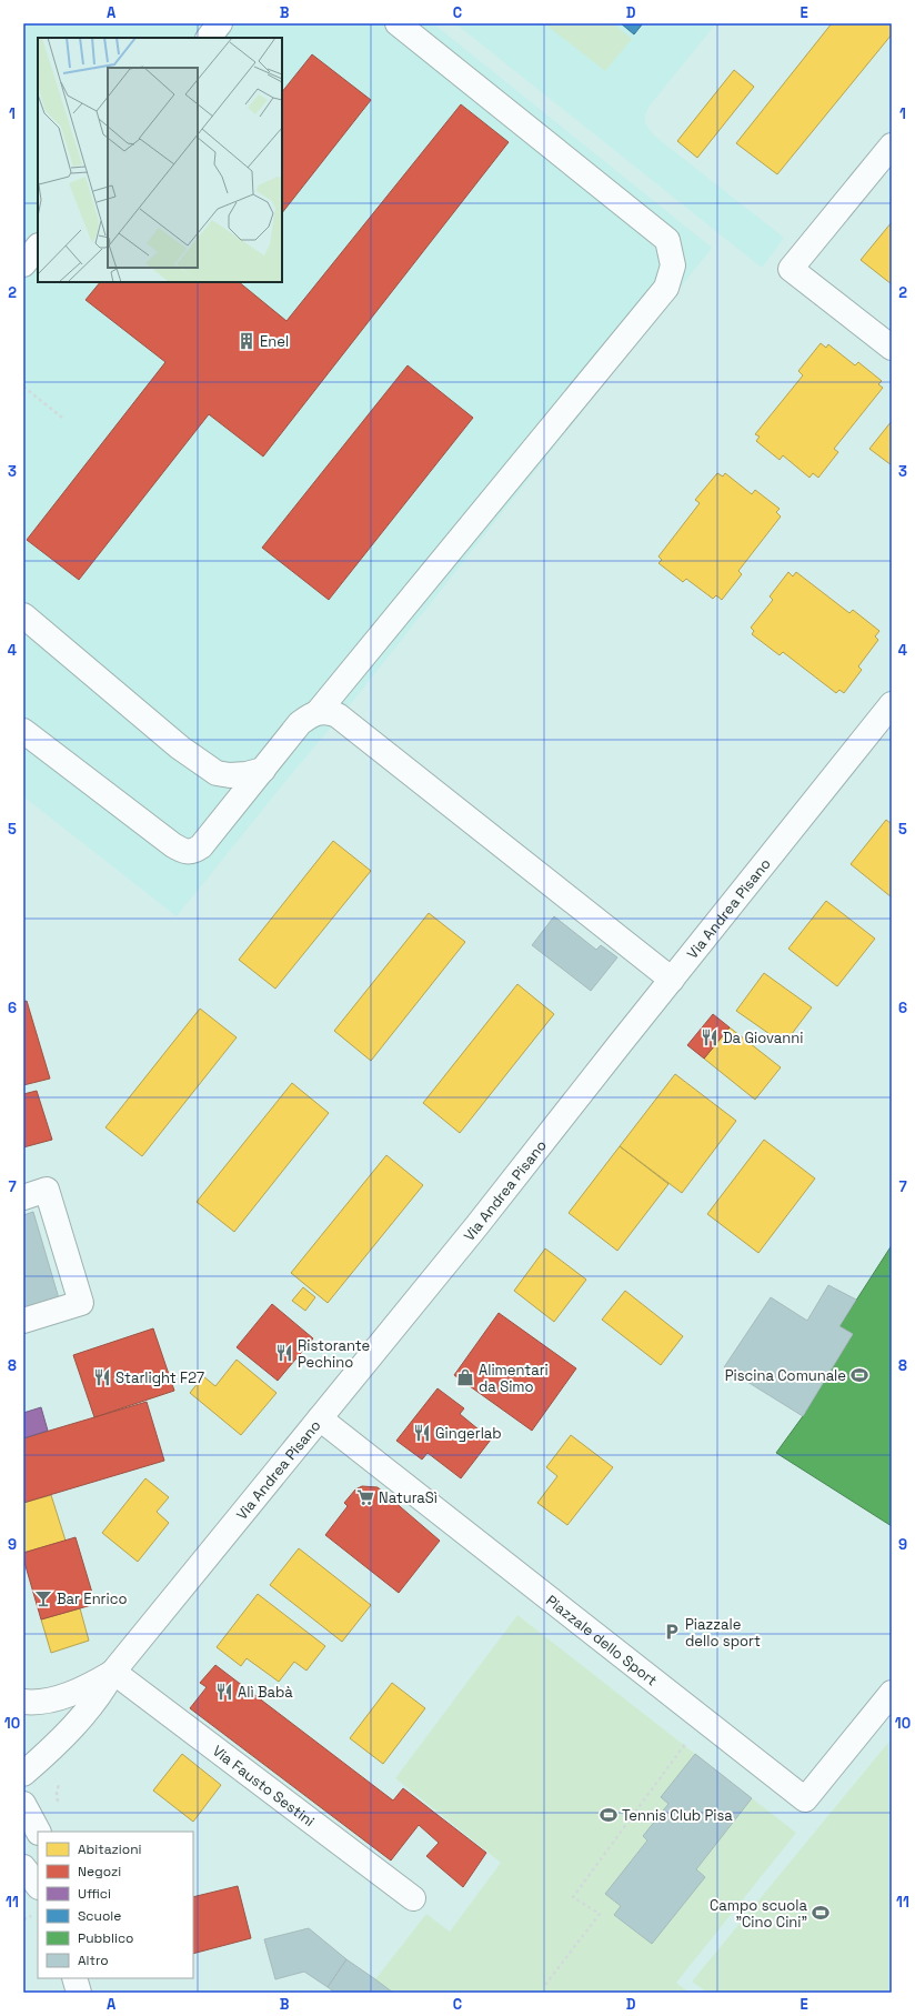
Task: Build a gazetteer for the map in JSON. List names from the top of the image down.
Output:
{
  "streets": {
    "street": ["Via Andrea Pisano", "Piazzale dello Sport", "Via Fausto Sestini"]
  },
  "crossings": [
    ["Via Andrea Pisano", "Piazzale dello Sport"],
    ["Via Andrea Pisano", "Via Fausto Sestini"]
  ],
  "places": {
    "building": ["Enel"],
    "restaurant": [
      "Da Giovanni",
      "Ristorante Pechino",
      "Starlight F27",
      "Gingerlab",
      "Alì Babà"
    ],
    "sports": ["Piscina Comunale", "Tennis Club Pisa", "Campo scuola \"Cino Cini\""],
    "shop": ["Alimentari da Simo"],
    "supermarket": ["NaturaSì"],
    "bar": ["Bar Enrico"],
    "parking": ["Piazzale dello sport"]
  },
  "legend": [
    "Abitazioni",
    "Negozi",
    "Uffici",
    "Scuole",
    "Pubblico",
    "Altro"
  ],
  "grid": {
    "columns": [
      "A",
      "B",
      "C",
      "D",
      "E"
    ],
    "rows": [
      "1",
      "2",
      "3",
      "4",
      "5",
      "6",
      "7",
      "8",
      "9",
      "10",
      "11"
    ]
  }
}
